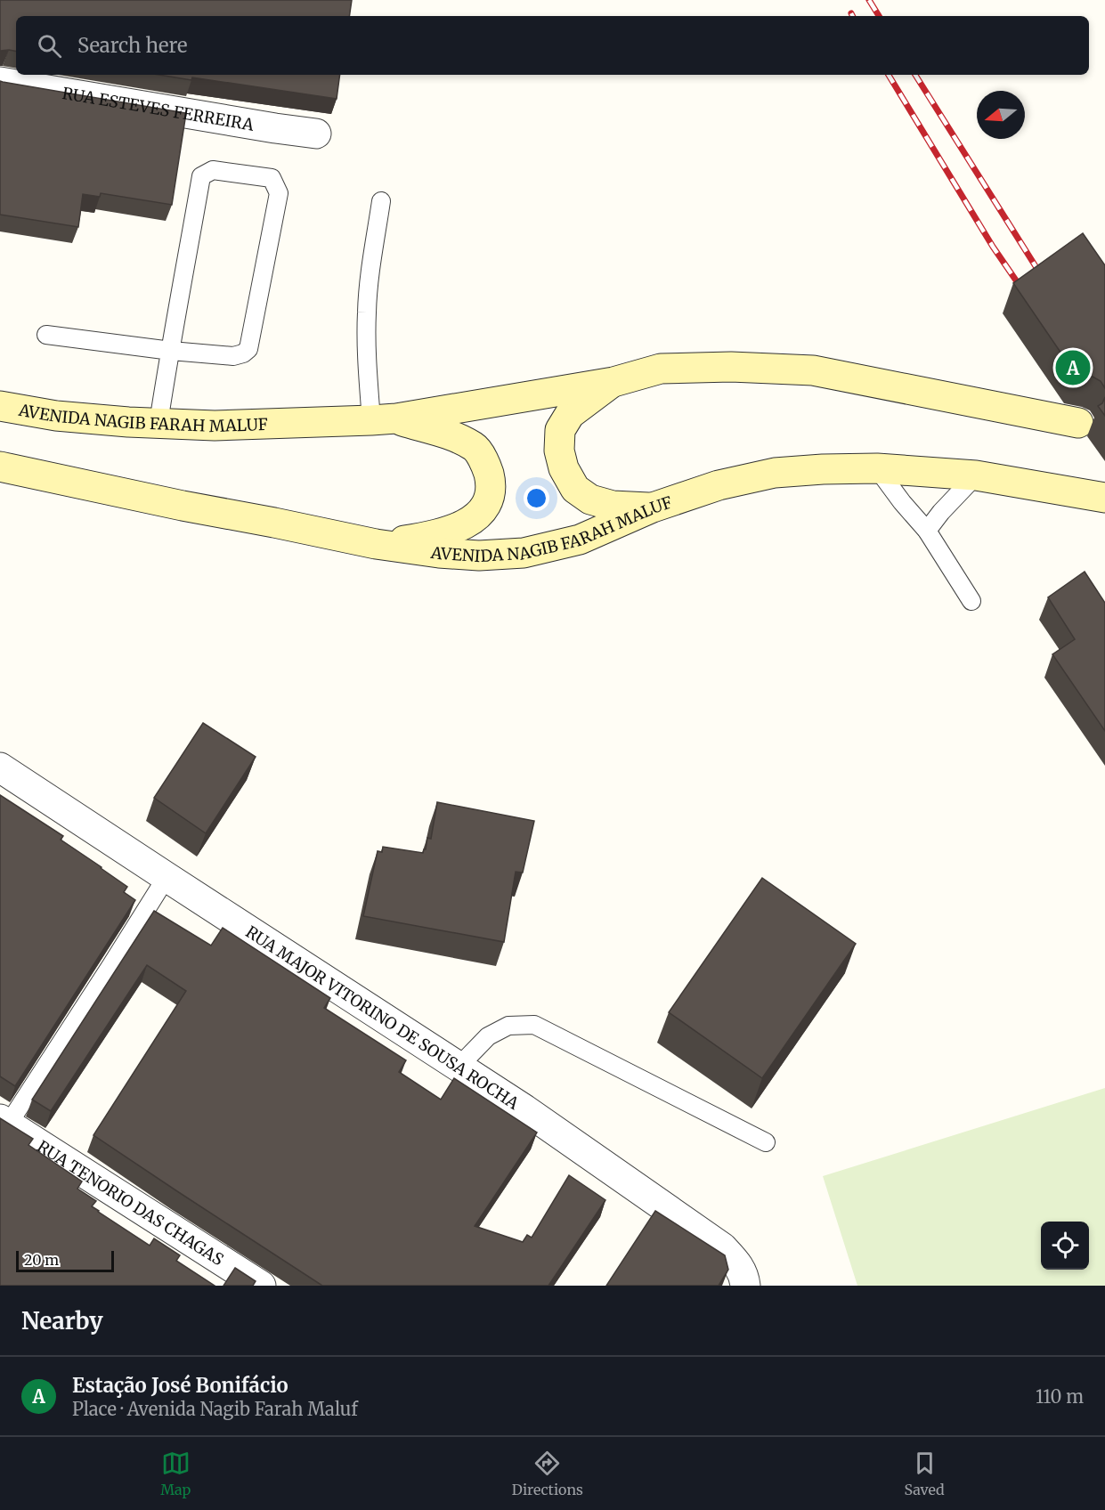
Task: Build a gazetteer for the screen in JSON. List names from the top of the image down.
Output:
{
  "streets": {
    "main road": ["AVENIDA NAGIB FARAH MALUF"],
    "street": ["RUA ESTEVES FERREIRA", "RUA MAJOR VITORINO DE SOUSA ROCHA", "RUA TENORIO DAS CHAGAS"]
  },
  "scale_bar": "20 m",
  "north": "left",
  "page": {
    "search": "Search here",
    "pins": "A",
    "scale": "20 m",
    "heading": "Nearby",
    "list": [
      {
        "mark": "A",
        "name": "Estação José Bonifácio",
        "note": "Place · Avenida Nagib Farah Maluf",
        "value": "110 m"
      }
    ],
    "nav": ["Map", "Directions", "Saved"]
  }
}
